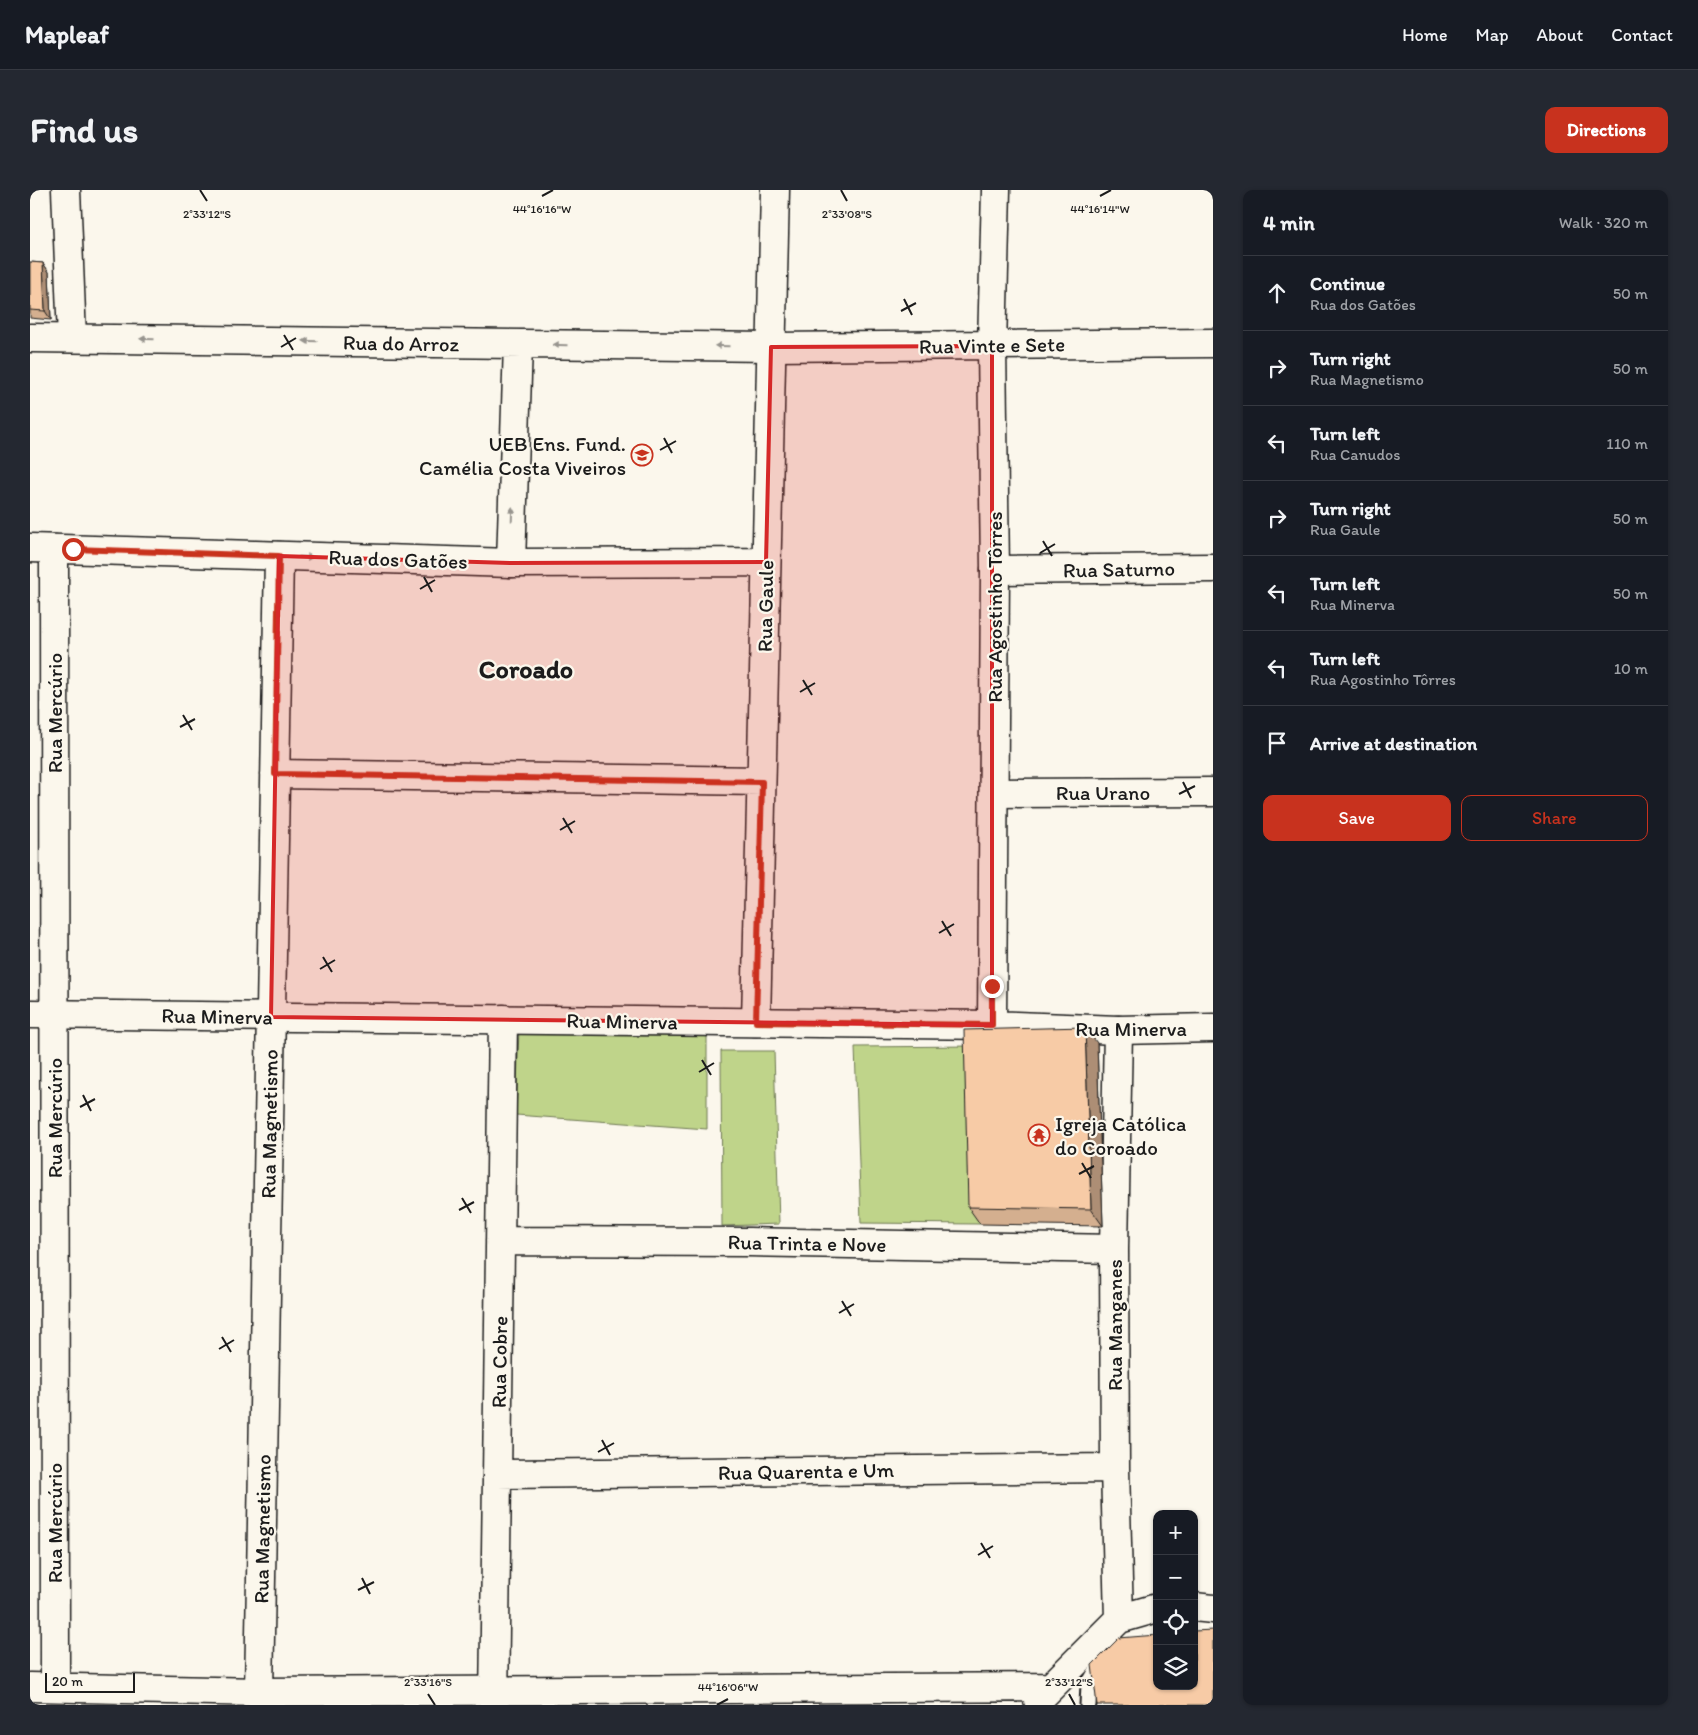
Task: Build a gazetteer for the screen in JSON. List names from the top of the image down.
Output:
{
  "streets": {
    "street": [
      "Rua do Arroz",
      "Rua Vinte e Sete",
      "Rua dos Gatões",
      "Rua Saturno",
      "Rua Gaule",
      "Rua Agostinho Tôrres",
      "Rua Mercúrio",
      "Rua Urano",
      "Rua Minerva",
      "Rua Magnetismo",
      "Rua Trinta e Nove",
      "Rua Manganes",
      "Rua Cobre",
      "Rua Quarenta e Um"
    ]
  },
  "crossings": [
    ["Rua do Arroz", "Rua Vinte e Sete"],
    ["Rua do Arroz", "Rua Gaule"],
    ["Rua Vinte e Sete", "Rua Gaule"],
    ["Rua Vinte e Sete", "Rua Agostinho Tôrres"],
    ["Rua dos Gatões", "Rua Gaule"],
    ["Rua dos Gatões", "Rua Mercúrio"],
    ["Rua dos Gatões", "Rua Magnetismo"],
    ["Rua Saturno", "Rua Agostinho Tôrres"],
    ["Rua Gaule", "Rua Minerva"],
    ["Rua Agostinho Tôrres", "Rua Urano"],
    ["Rua Agostinho Tôrres", "Rua Minerva"],
    ["Rua Mercúrio", "Rua Minerva"],
    ["Rua Minerva", "Rua Magnetismo"],
    ["Rua Minerva", "Rua Manganes"],
    ["Rua Minerva", "Rua Cobre"],
    ["Rua Trinta e Nove", "Rua Manganes"],
    ["Rua Trinta e Nove", "Rua Cobre"],
    ["Rua Manganes", "Rua Quarenta e Um"],
    ["Rua Cobre", "Rua Quarenta e Um"]
  ],
  "one_way": ["Rua do Arroz"],
  "districts": ["Coroado"],
  "places": {
    "school or university": ["UEB Ens. Fund. Camélia Costa Viveiros"],
    "temple": ["Igreja Católica do Coroado"]
  },
  "scale_bar": "20 m",
  "page": {
    "header": "Mapleaf",
    "nav": [
      "Home",
      "Map",
      "About",
      "Contact"
    ],
    "buttons": [
      "Directions",
      ["Save", "Share"]
    ],
    "title": "Find us",
    "heading": ["4 min", "Walk · 320 m"],
    "list": [
      ["Continue", "Rua dos Gatões", "50 m"],
      ["Turn right", "Rua Magnetismo", "50 m"],
      ["Turn left", "Rua Canudos", "110 m"],
      ["Turn right", "Rua Gaule", "50 m"],
      ["Turn left", "Rua Minerva", "50 m"],
      ["Turn left", "Rua Agostinho Tôrres", "10 m"],
      "Arrive at destination"
    ],
    "map_buttons": ["+", "−"],
    "scale": "20 m"
  },
  "coordinates": [
    "44°16'16\"W",
    "44°16'14\"W",
    "2°33'12\"S",
    "2°33'08\"S",
    "2°33'16\"S",
    "44°16'06\"W"
  ]
}
